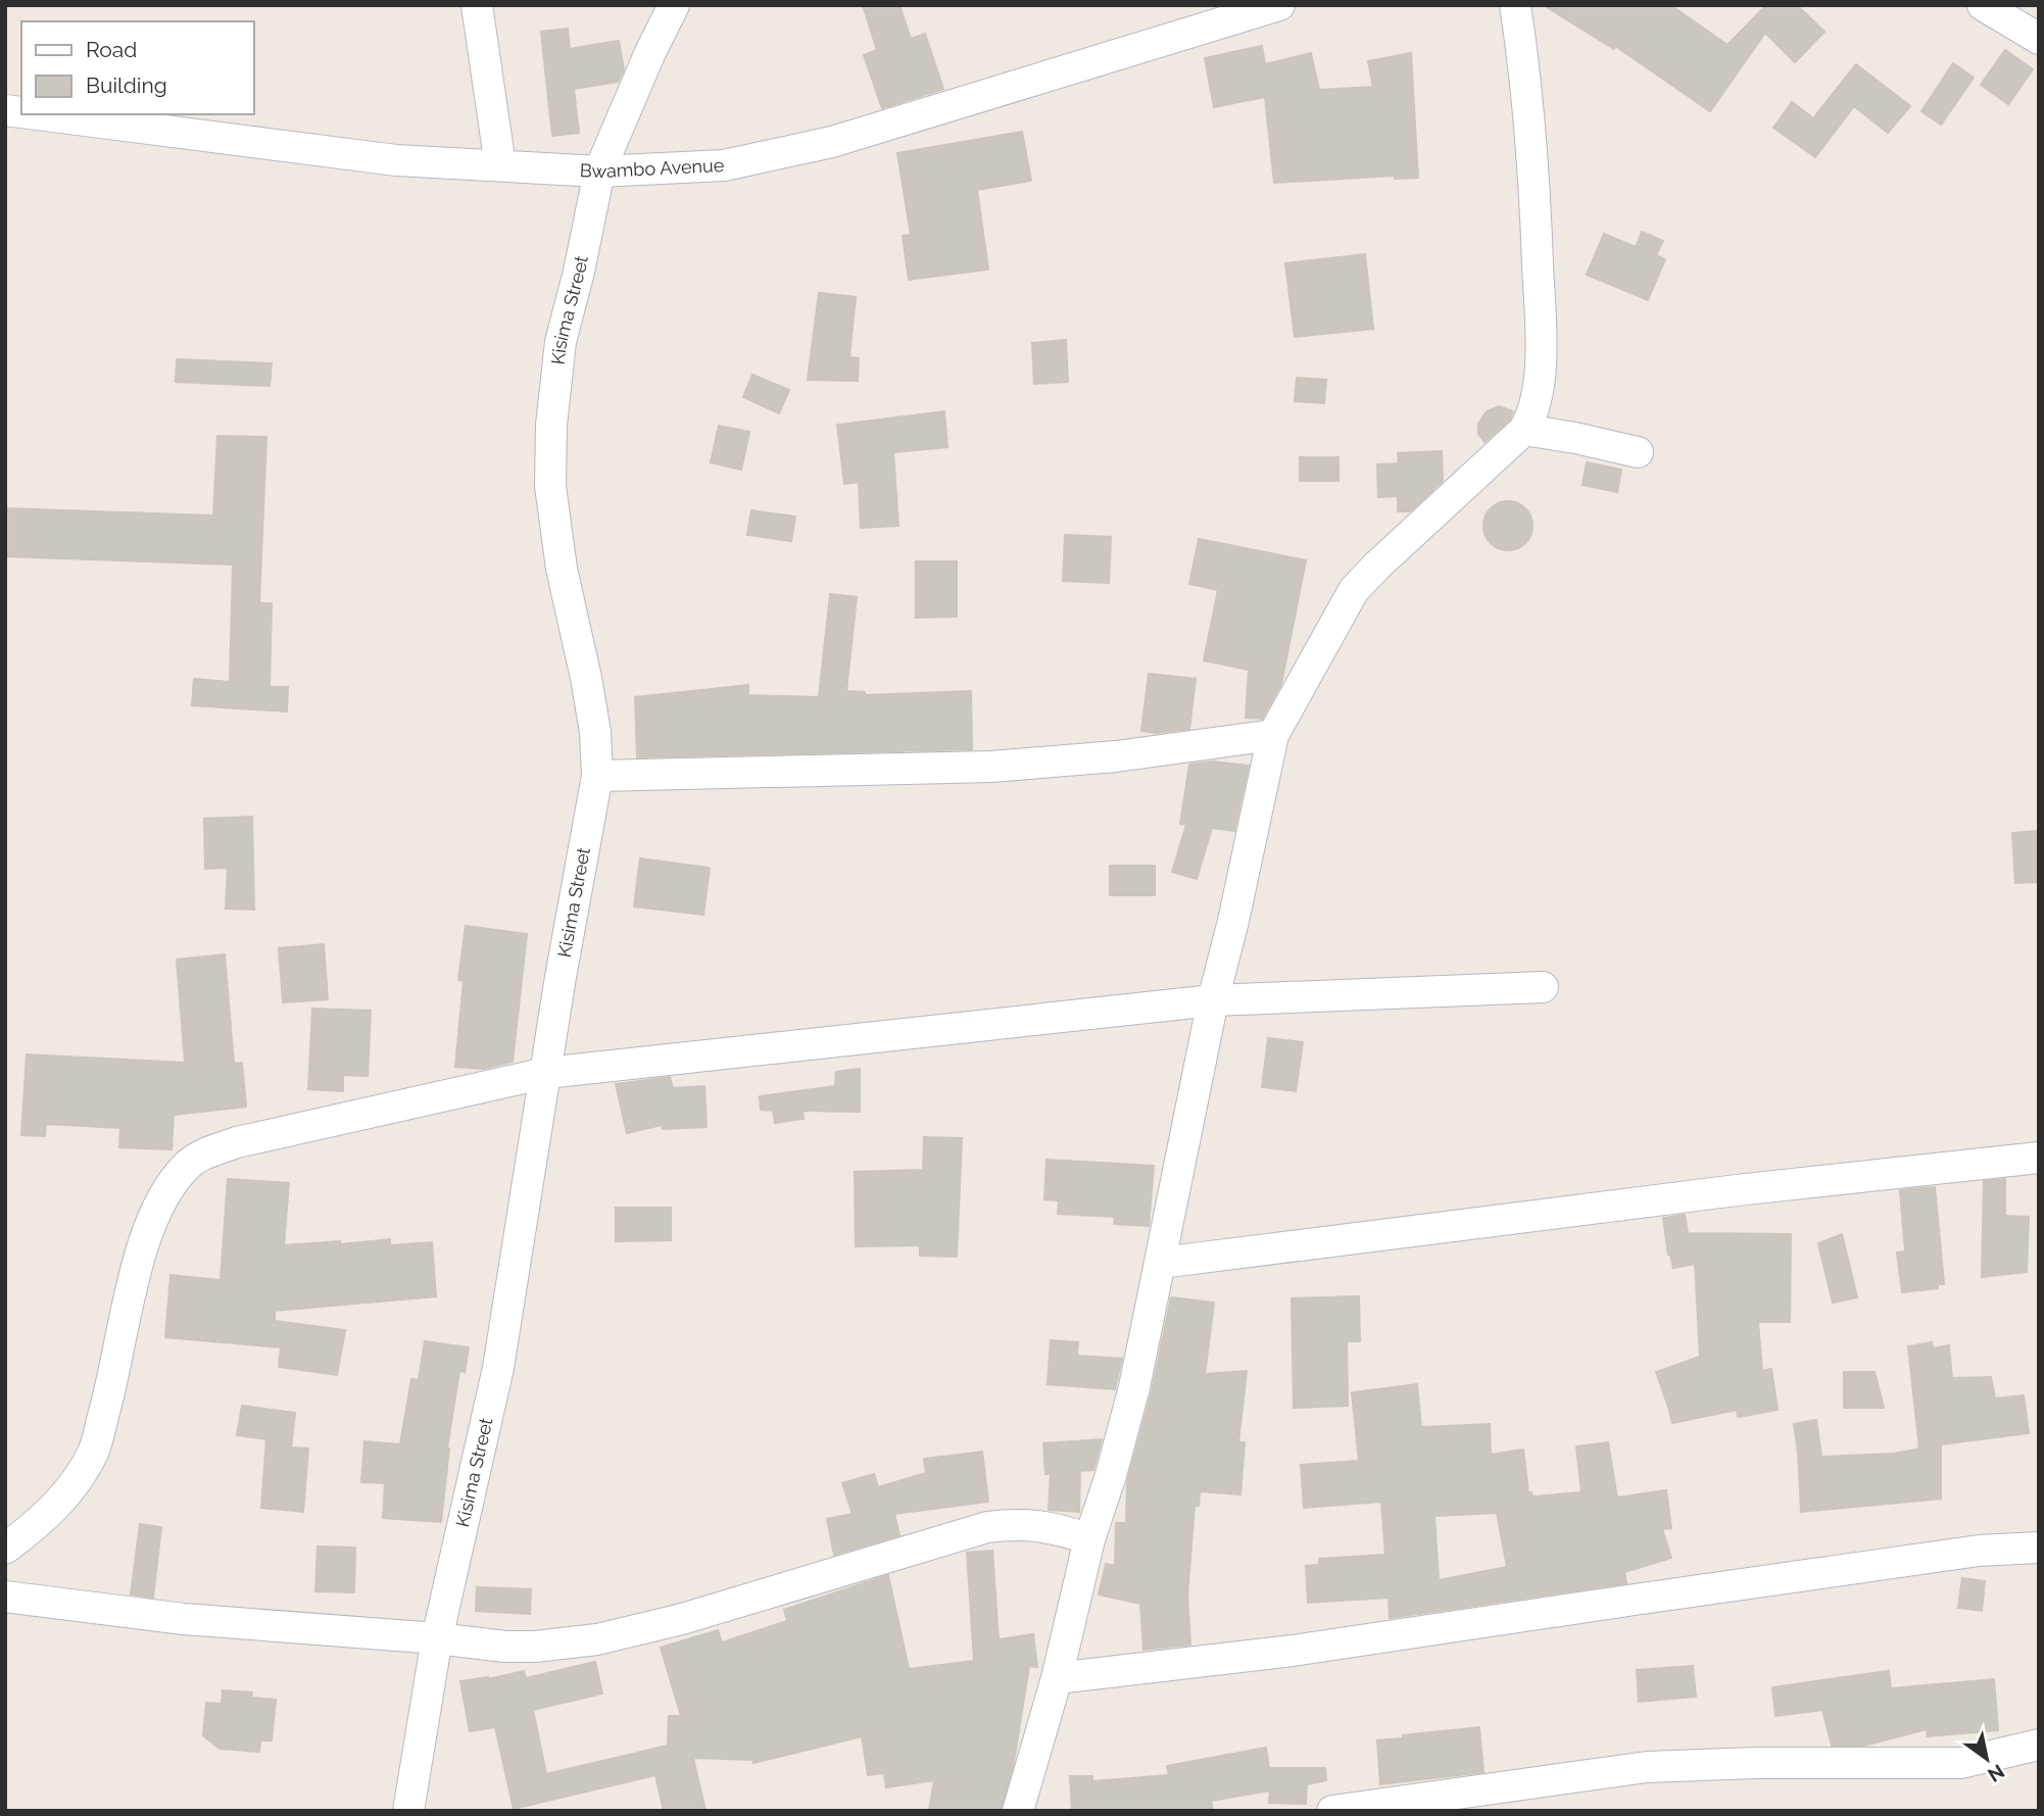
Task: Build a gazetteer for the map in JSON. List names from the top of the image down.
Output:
{
  "streets": {
    "street": ["Bwambo Avenue", "Kisima Street"]
  },
  "crossings": [
    ["Bwambo Avenue", "Kisima Street"]
  ],
  "legend": ["Road", "Building"],
  "north": "bottom right"
}
